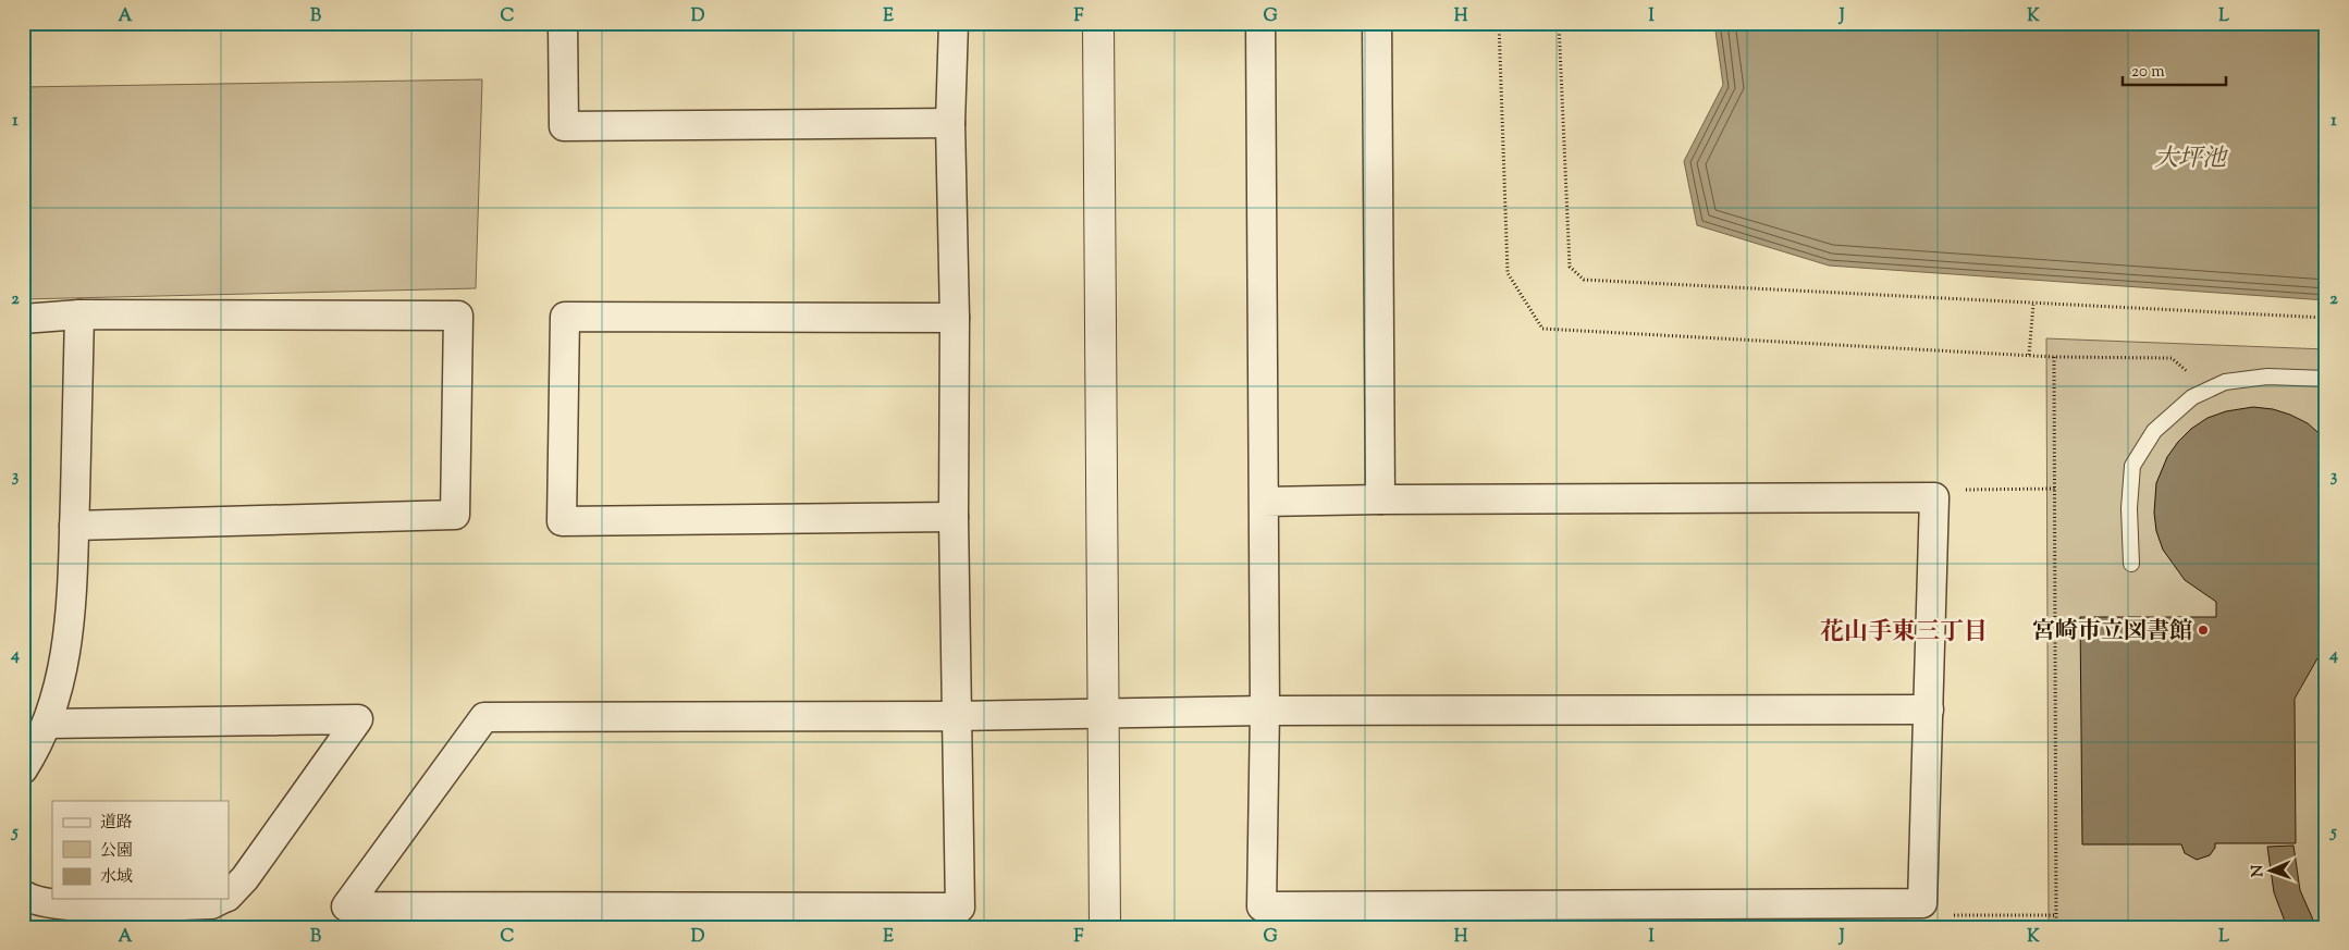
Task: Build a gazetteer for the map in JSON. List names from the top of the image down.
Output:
{
  "districts": ["花山手東三丁目"],
  "water": ["大坪池"],
  "places": ["宮崎市立図書館"],
  "legend": ["道路", "公園", "水域"],
  "scale_bar": "20 m",
  "north": "left",
  "grid": {
    "columns": [
      "A",
      "B",
      "C",
      "D",
      "E",
      "F",
      "G",
      "H",
      "I",
      "J",
      "K",
      "L"
    ],
    "rows": [
      "1",
      "2",
      "3",
      "4",
      "5"
    ]
  }
}
